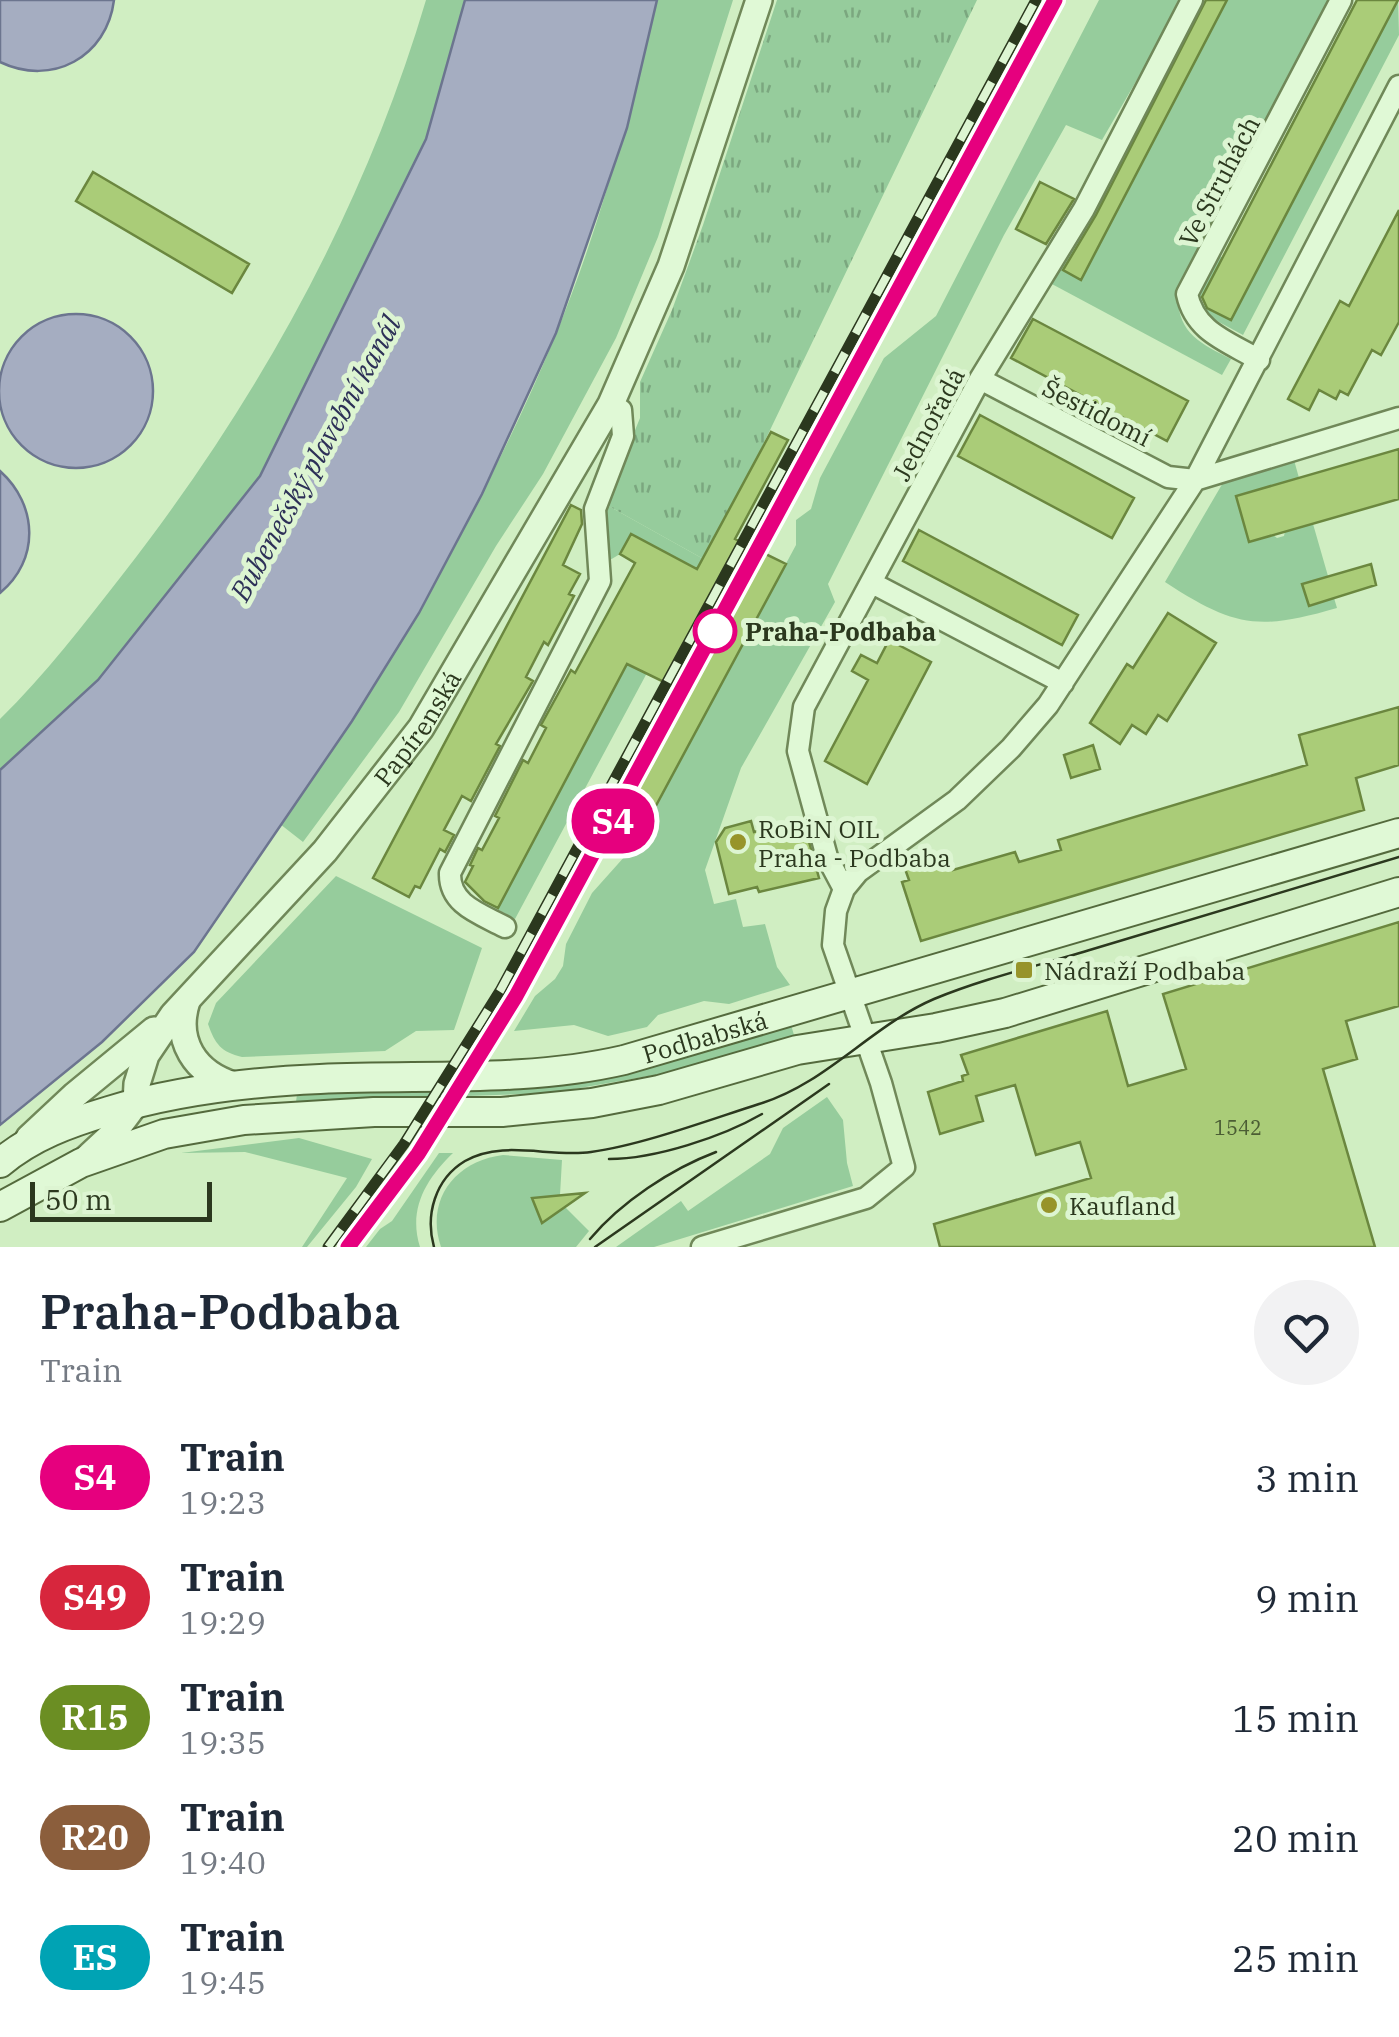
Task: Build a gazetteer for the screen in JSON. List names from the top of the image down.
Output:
{
  "streets": {
    "main road": ["Podbabská"],
    "street": [
      "Ve Struhách",
      "Šestidomí",
      "Jednořadá",
      "Papírenská"
    ]
  },
  "crossings": [
    ["Šestidomí", "Jednořadá"],
    ["Papírenská", "Podbabská"]
  ],
  "water": ["Bubenečský plavební kanál"],
  "places": {
    "other": ["Praha-Podbaba", "RoBiN OIL Praha - Podbaba", "Kaufland"],
    "transit": ["Nádraží Podbaba"]
  },
  "house_numbers": ["1542"],
  "scale_bar": "50 m",
  "page": {
    "on_map": "S4",
    "scale": "50 m",
    "heading": ["Praha-Podbaba", "Train"],
    "list": [
      {
        "mark": "S4",
        "name": "Train",
        "note": "19:23",
        "value": "3 min"
      },
      {
        "mark": "S49",
        "name": "Train",
        "note": "19:29",
        "value": "9 min"
      },
      {
        "mark": "R15",
        "name": "Train",
        "note": "19:35",
        "value": "15 min"
      },
      {
        "mark": "R20",
        "name": "Train",
        "note": "19:40",
        "value": "20 min"
      },
      {
        "mark": "ES",
        "name": "Train",
        "note": "19:45",
        "value": "25 min"
      }
    ]
  }
}
